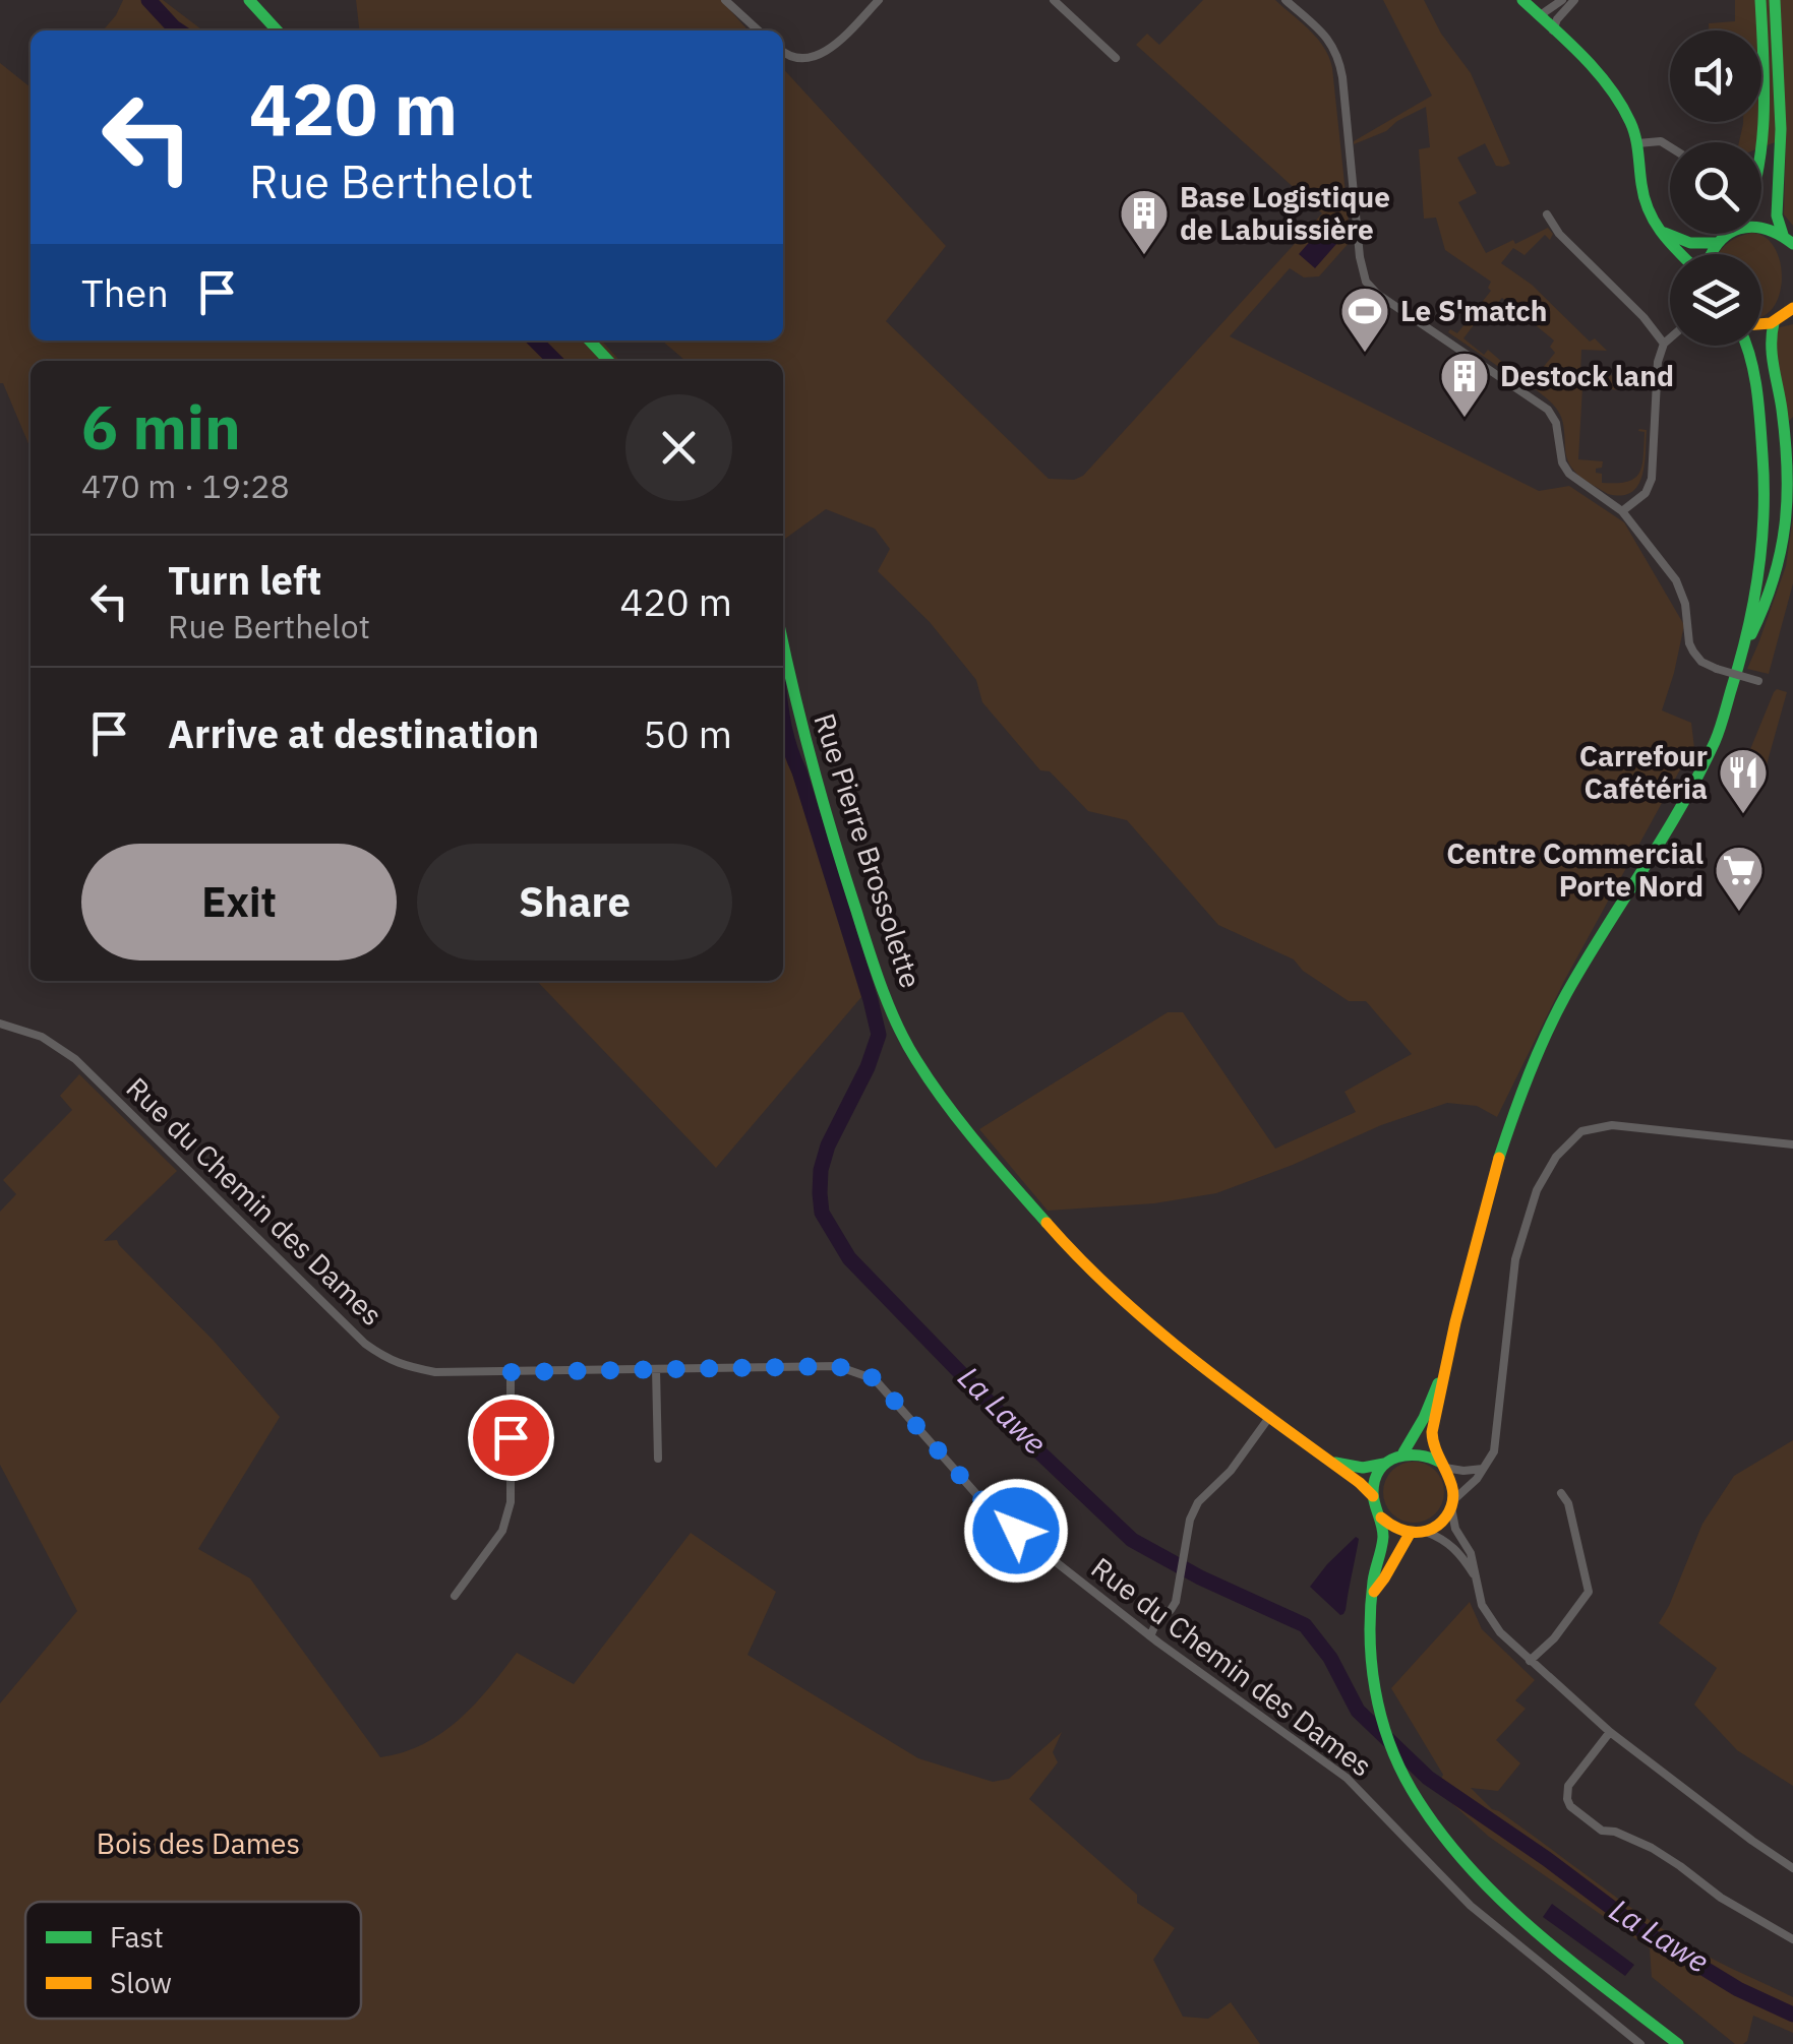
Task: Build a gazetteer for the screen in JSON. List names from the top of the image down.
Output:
{
  "streets": {
    "main road": ["Rue Pierre Brossolette"],
    "street": ["Rue du Chemin des Dames"]
  },
  "water": ["La Lawe"],
  "parks": ["Bois des Dames"],
  "places": {
    "building": ["Base Logistique de Labuissière", "Destock land"],
    "sports": ["Le S'match"],
    "restaurant": ["Carrefour Cafétéria"],
    "supermarket": ["Centre Commercial Porte Nord"]
  },
  "legend": ["Fast", "Slow"],
  "page": {
    "turn": ["420 m", "Rue Berthelot"],
    "then": "Then",
    "heading": ["6 min", "470 m · 19:28"],
    "list": [
      {
        "name": "Turn left",
        "note": "Rue Berthelot",
        "value": "420 m"
      },
      {
        "name": "Arrive at destination",
        "value": "50 m"
      }
    ],
    "buttons": ["Exit", "Share"]
  }
}
